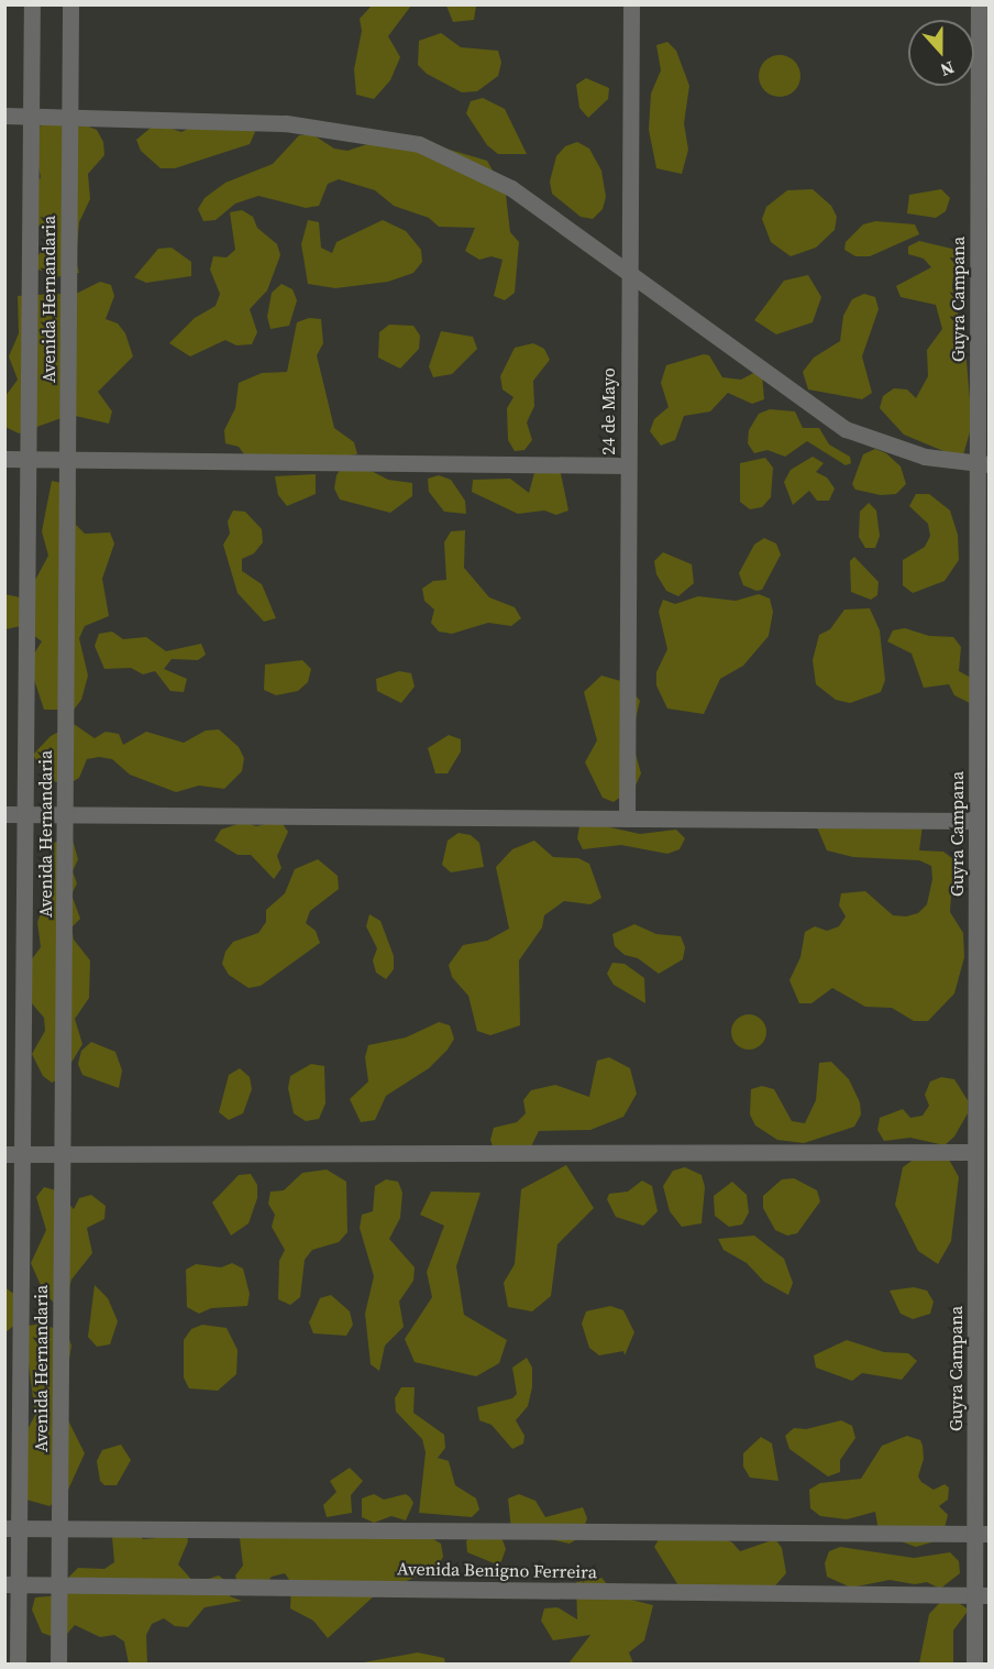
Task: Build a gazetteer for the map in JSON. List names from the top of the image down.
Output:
{
  "streets": {
    "street": [
      "Avenida Hernandaria",
      "Guyra Campana",
      "24 de Mayo",
      "Avenida Benigno Ferreira"
    ]
  },
  "crossings": [
    ["Avenida Hernandaria", "Avenida Benigno Ferreira"],
    ["Guyra Campana", "Avenida Benigno Ferreira"]
  ],
  "north": "bottom"
}
